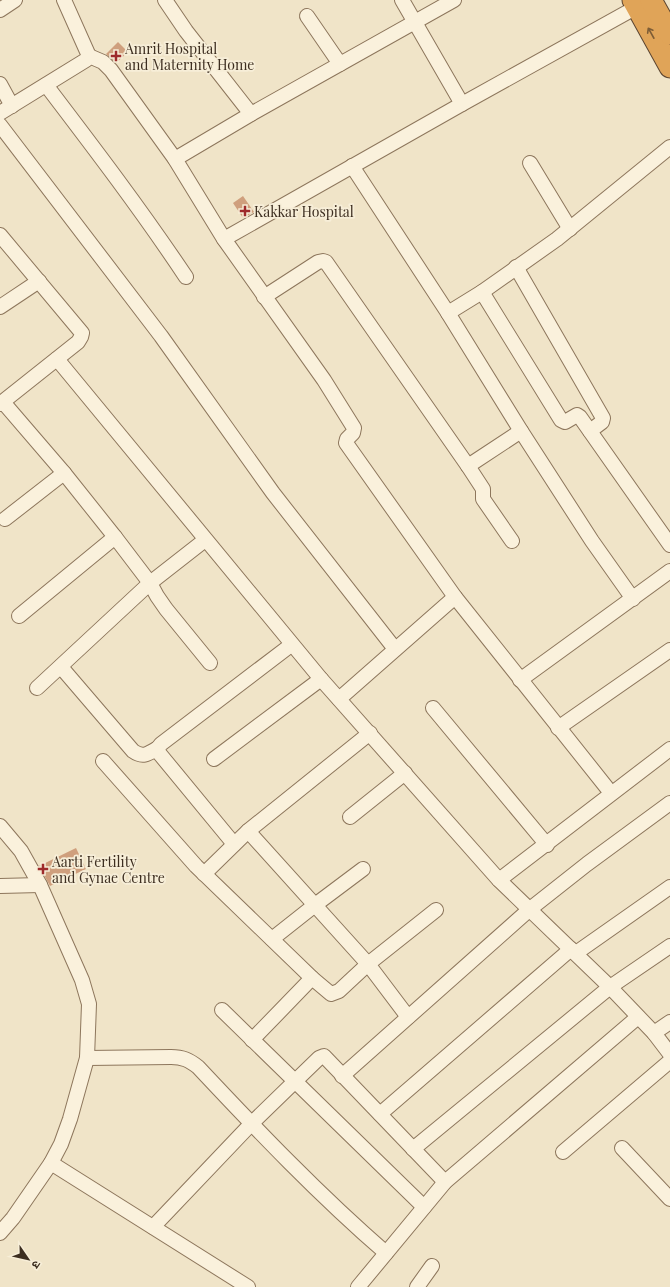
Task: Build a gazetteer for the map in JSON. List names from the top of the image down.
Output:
{
  "places": {
    "health": ["Amrit Hospital and Maternity Home", "Kakkar Hospital", "Aarti Fertility and Gynae Centre"]
  },
  "north": "bottom right"
}
